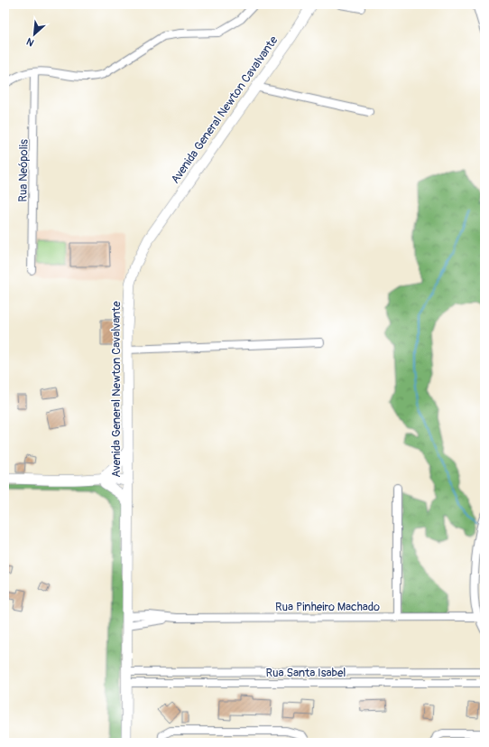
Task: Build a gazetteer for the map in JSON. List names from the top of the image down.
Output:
{
  "streets": {
    "main road": ["Avenida General Newton Cavalvante"],
    "street": ["Rua Neópolis", "Rua Pinheiro Machado", "Rua Santa Isabel"]
  },
  "crossings": [
    ["Avenida General Newton Cavalvante", "Rua Pinheiro Machado"],
    ["Avenida General Newton Cavalvante", "Rua Santa Isabel"]
  ],
  "north": "bottom left"
}
